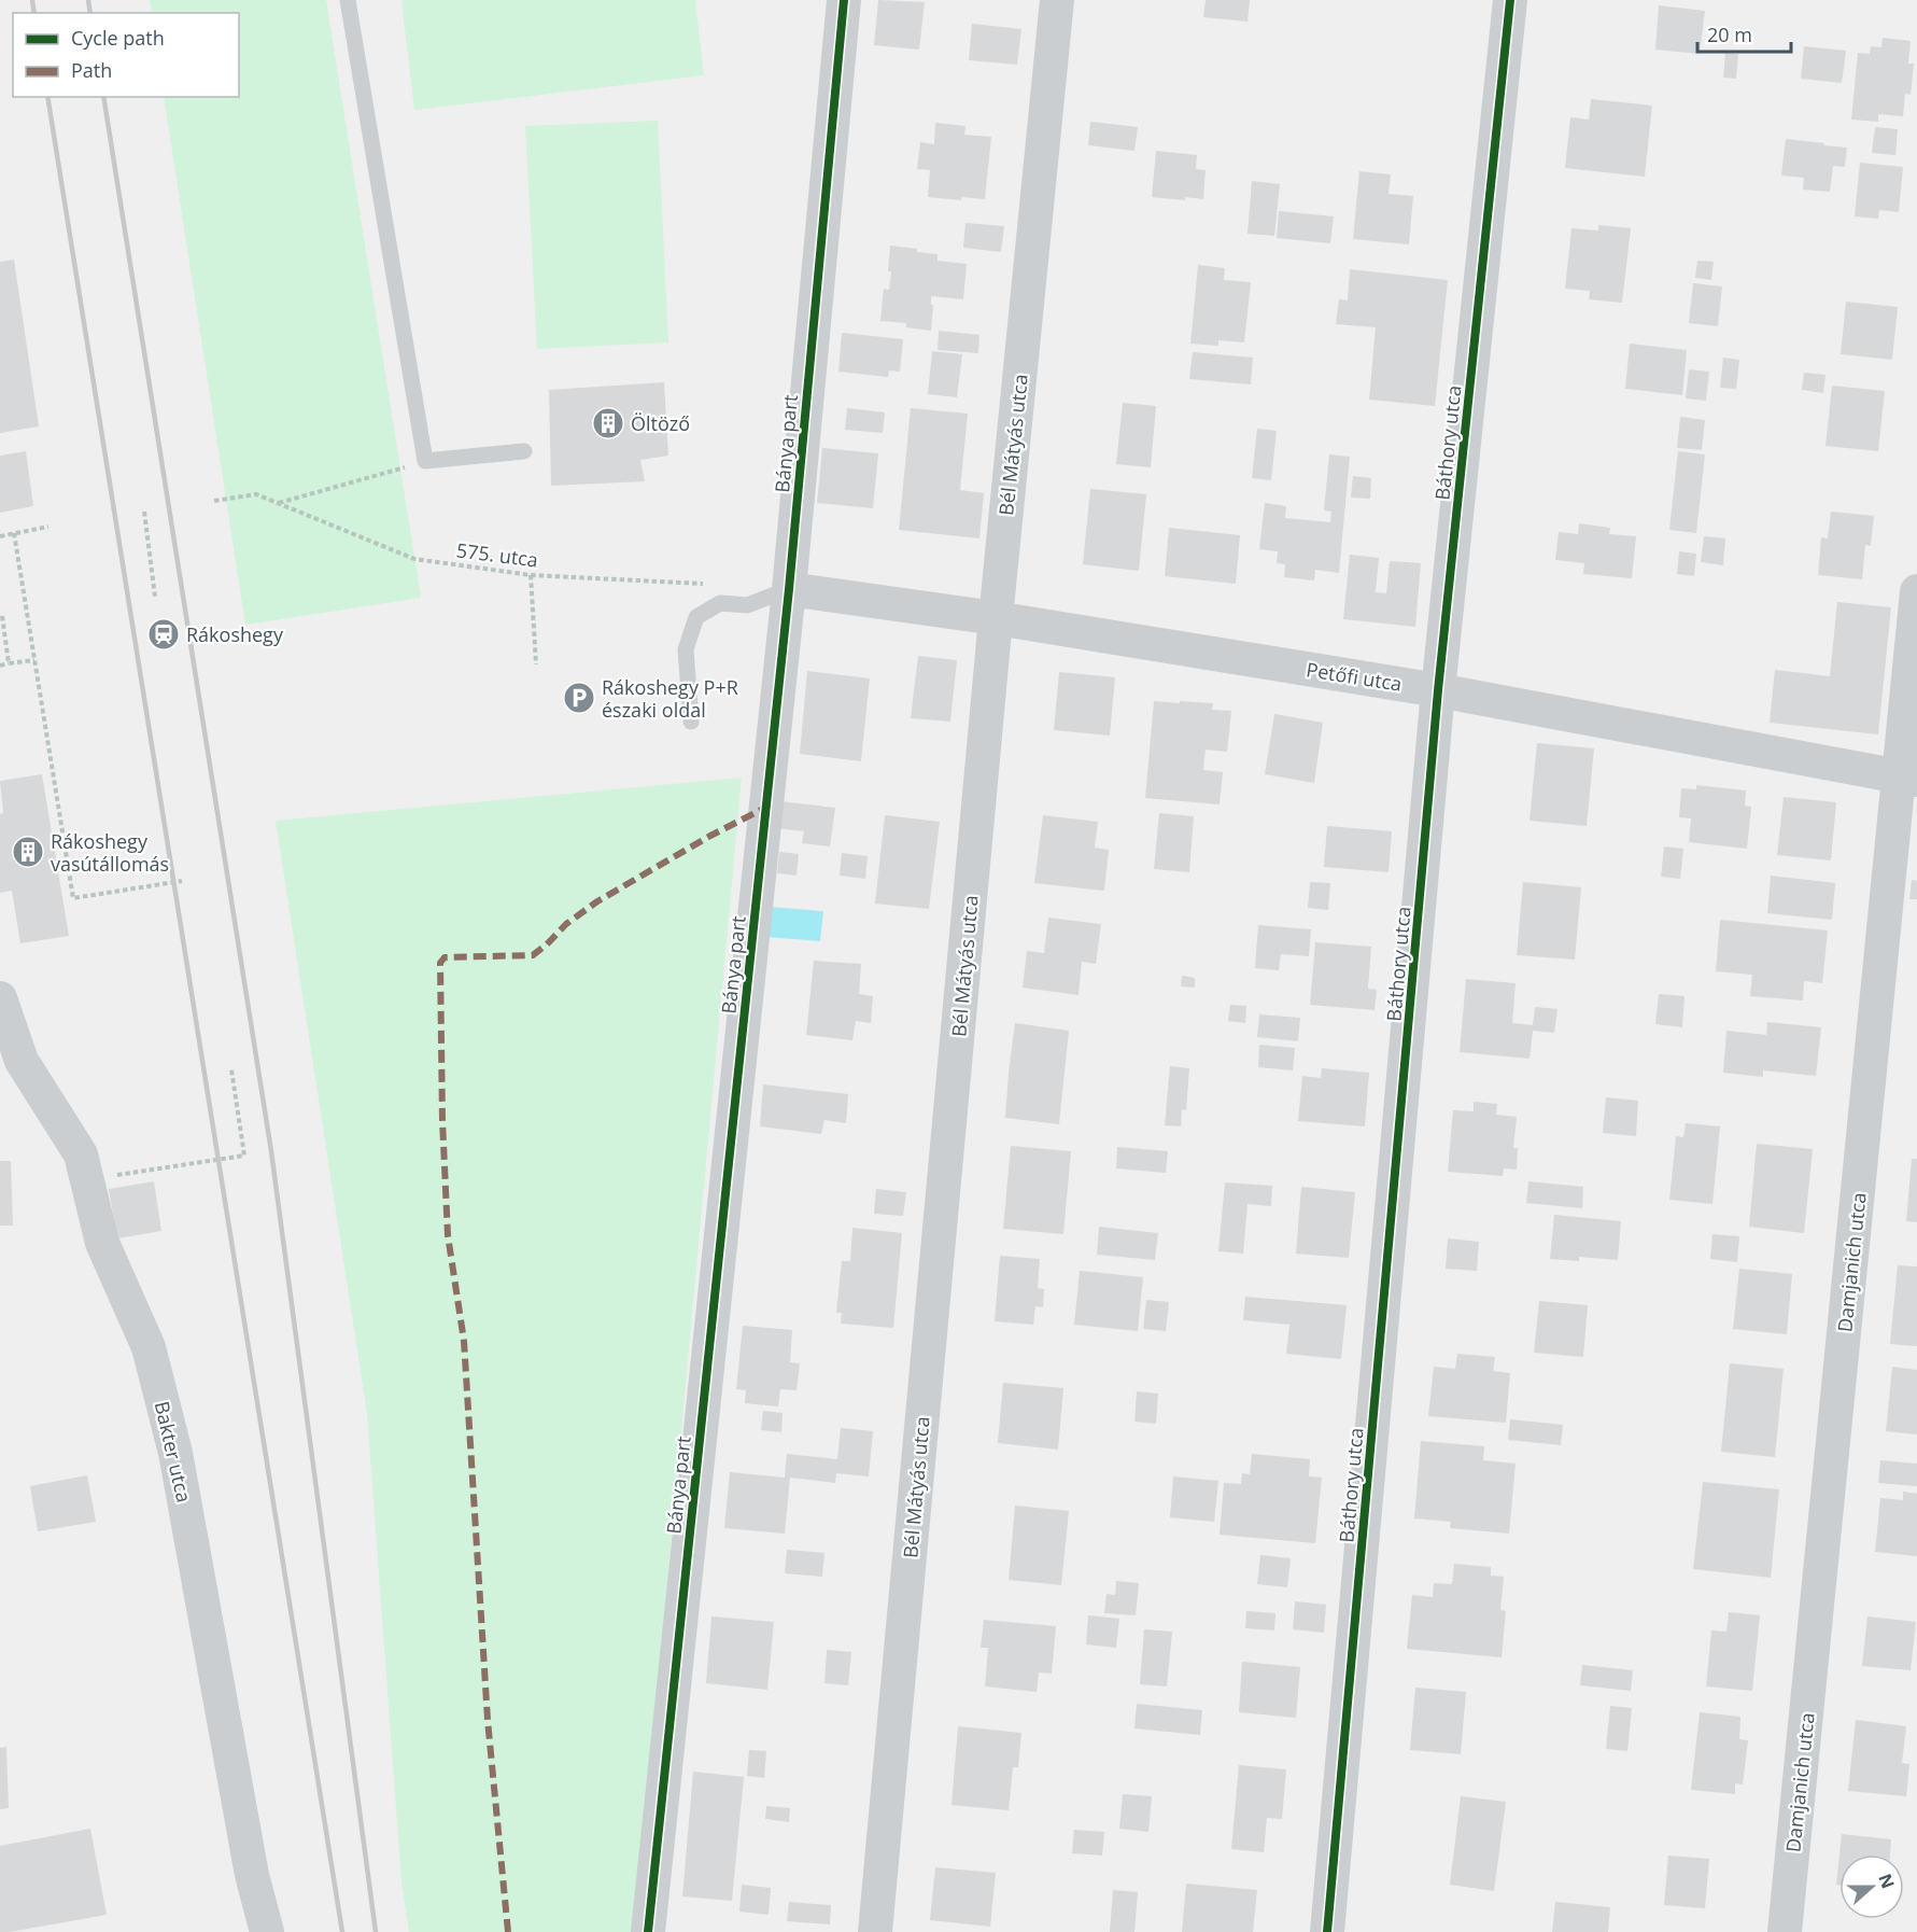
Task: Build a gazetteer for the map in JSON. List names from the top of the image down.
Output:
{
  "streets": {
    "street": [
      "Báthory utca",
      "Bánya part",
      "Bél Mátyás utca",
      "Petőfi utca",
      "Damjanich utca",
      "Bakter utca"
    ],
    "path": ["575. utca"]
  },
  "crossings": [
    ["Báthory utca", "Petőfi utca"],
    ["Bánya part", "Petőfi utca"],
    ["Bél Mátyás utca", "Petőfi utca"],
    ["Petőfi utca", "Damjanich utca"]
  ],
  "places": {
    "building": ["Öltöző", "Rákoshegy vasútállomás"],
    "station": ["Rákoshegy"],
    "parking": ["Rákoshegy P+R északi oldal"]
  },
  "legend": ["Cycle path", "Path"],
  "scale_bar": "20 m",
  "north": "right"
}
